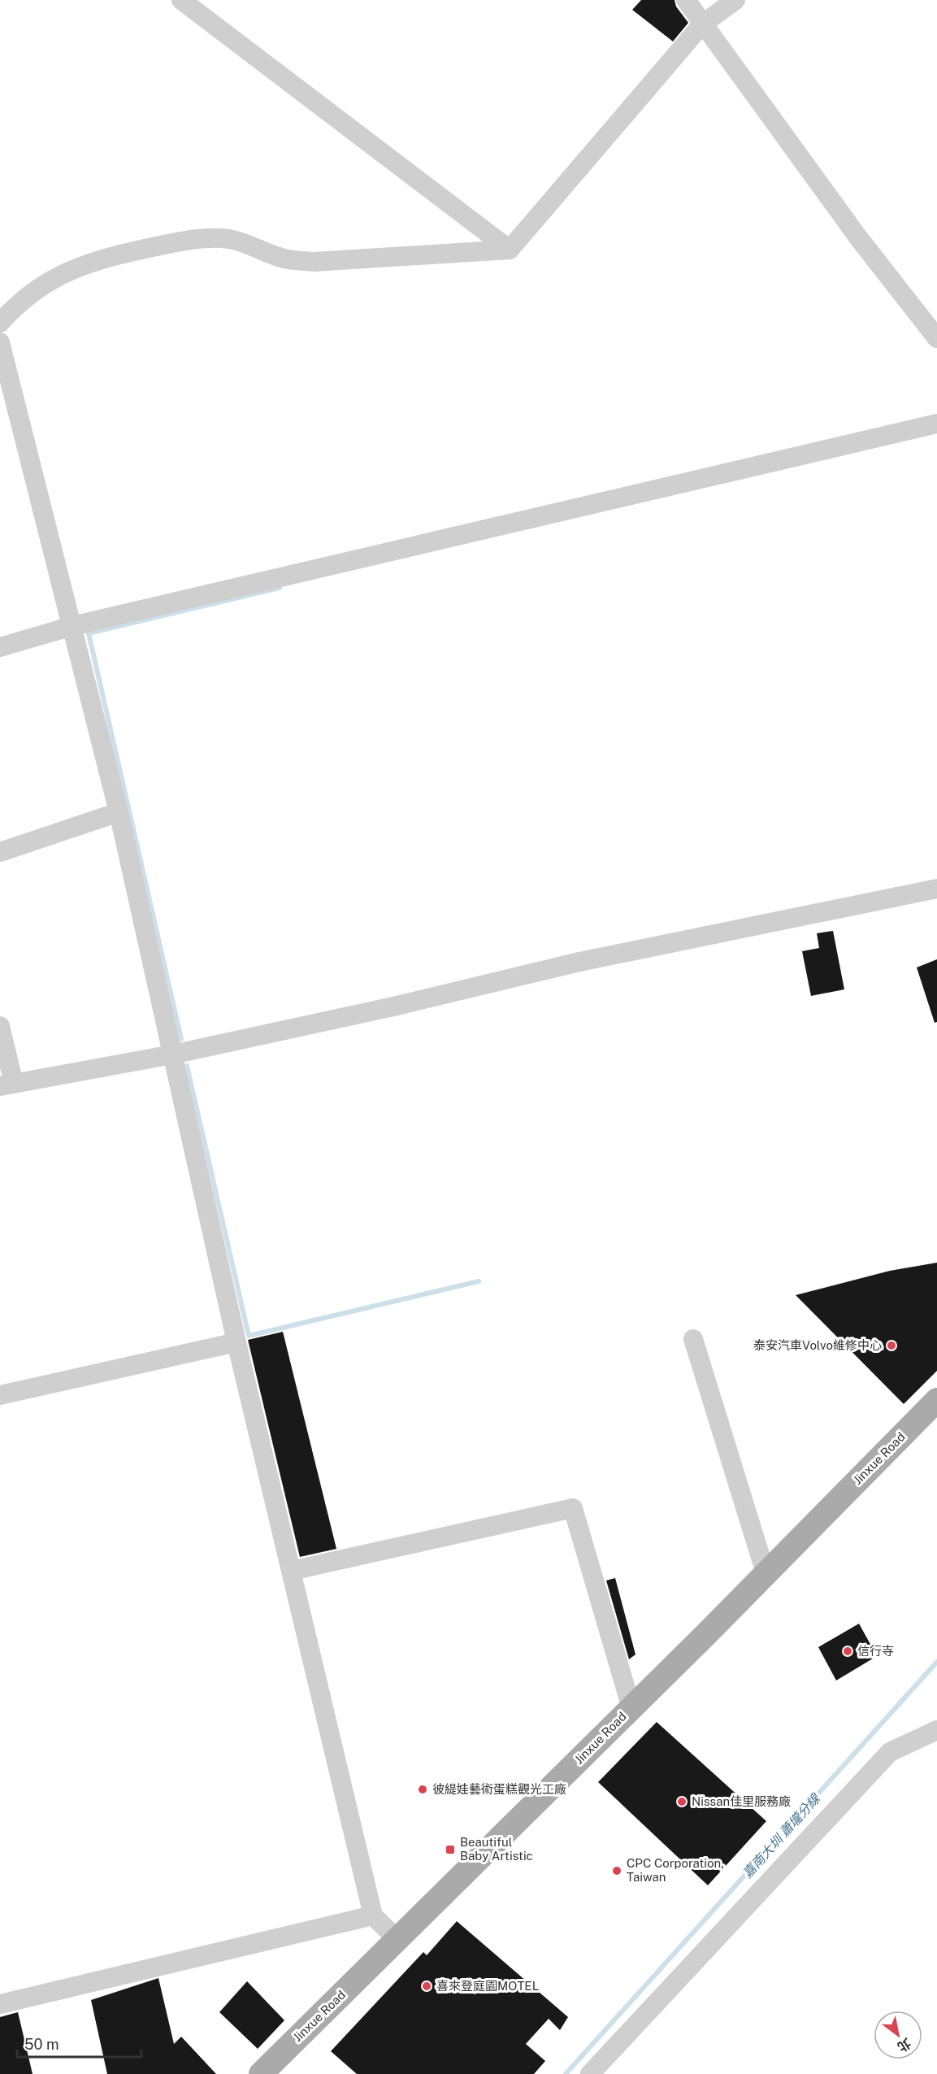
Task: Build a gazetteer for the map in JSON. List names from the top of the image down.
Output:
{
  "streets": {
    "main road": ["Jinxue Road"]
  },
  "water": ["嘉南大圳 蕭壠分線"],
  "places": {
    "other": [
      "泰安汽車Volvo維修中心",
      "信行寺",
      "彼緹娃藝術蛋糕觀光工廠",
      "Nissan佳里服務廠",
      "CPC Corporation, Taiwan",
      "喜來登庭園MOTEL"
    ],
    "transit": ["Beautiful Baby Artistic"]
  },
  "scale_bar": "50 m",
  "north": "bottom right"
}
